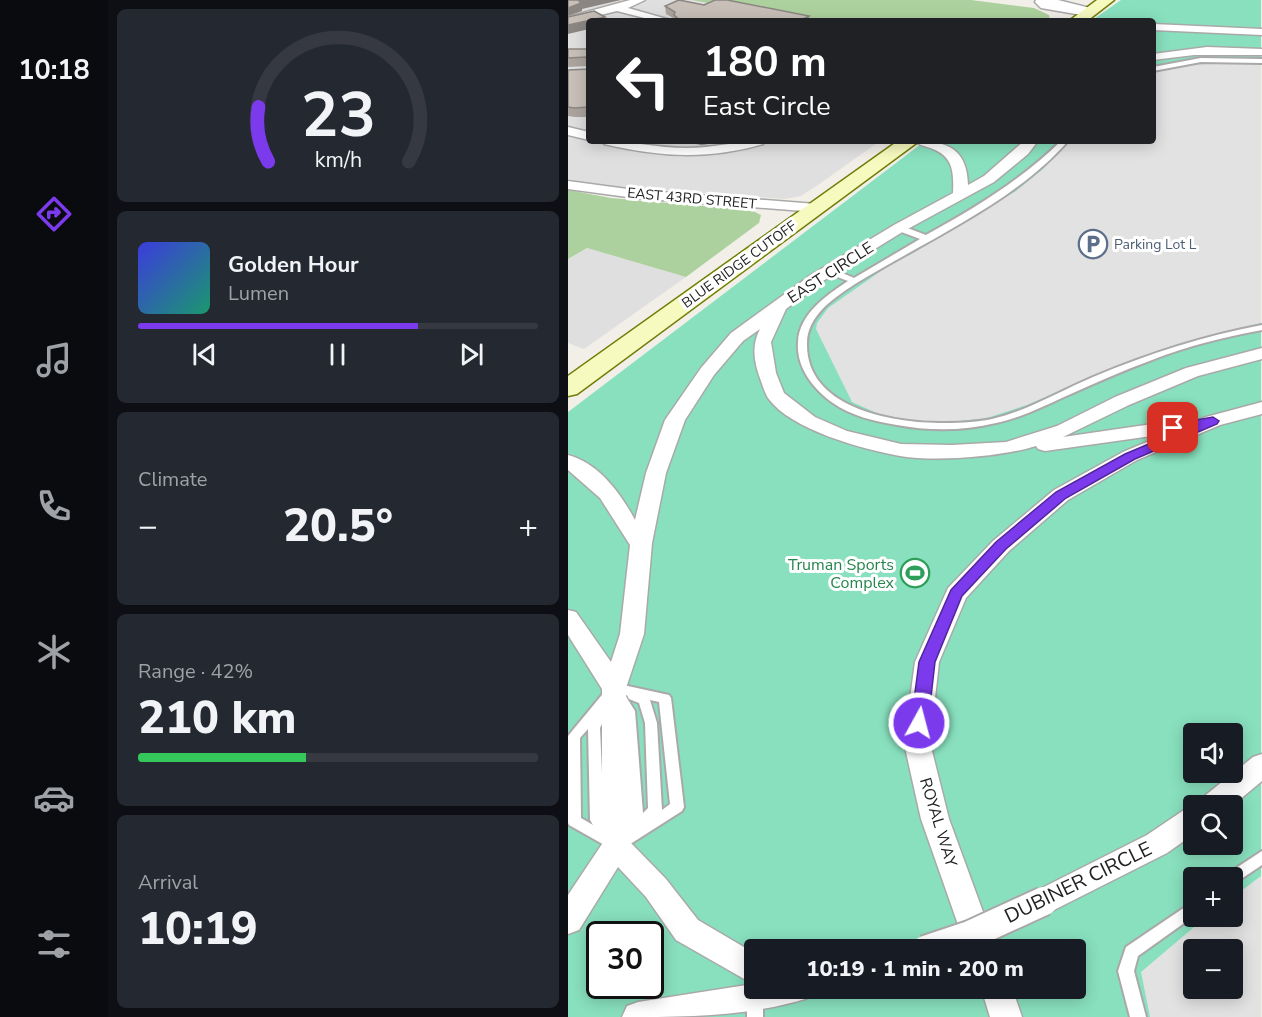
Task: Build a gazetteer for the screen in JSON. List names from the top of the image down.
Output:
{
  "streets": {
    "main road": ["BLUE RIDGE CUTOFF"],
    "street": [
      "EAST 43RD STREET",
      "EAST CIRCLE",
      "ROYAL WAY",
      "DUBINER CIRCLE"
    ]
  },
  "crossings": [
    ["EAST 43RD STREET", "BLUE RIDGE CUTOFF"],
    ["EAST CIRCLE", "ROYAL WAY"]
  ],
  "places": {
    "parking": ["Parking Lot L"],
    "sports": ["Truman Sports Complex"]
  },
  "page": {
    "tabs": "10:18",
    "turn": ["180 m", "East Circle"],
    "song": ["Golden Hour", "Lumen"],
    "tile": [
      "Climate",
      ["Range · 42%", "210 km"],
      ["Arrival", "10:19"]
    ],
    "heat": ["−", "20.5°", "+"],
    "map_buttons": ["+", "−"],
    "limit": "30",
    "trip": "10:19 · 1 min · 200 m",
    "gauge": ["23", "km/h"]
  }
}
